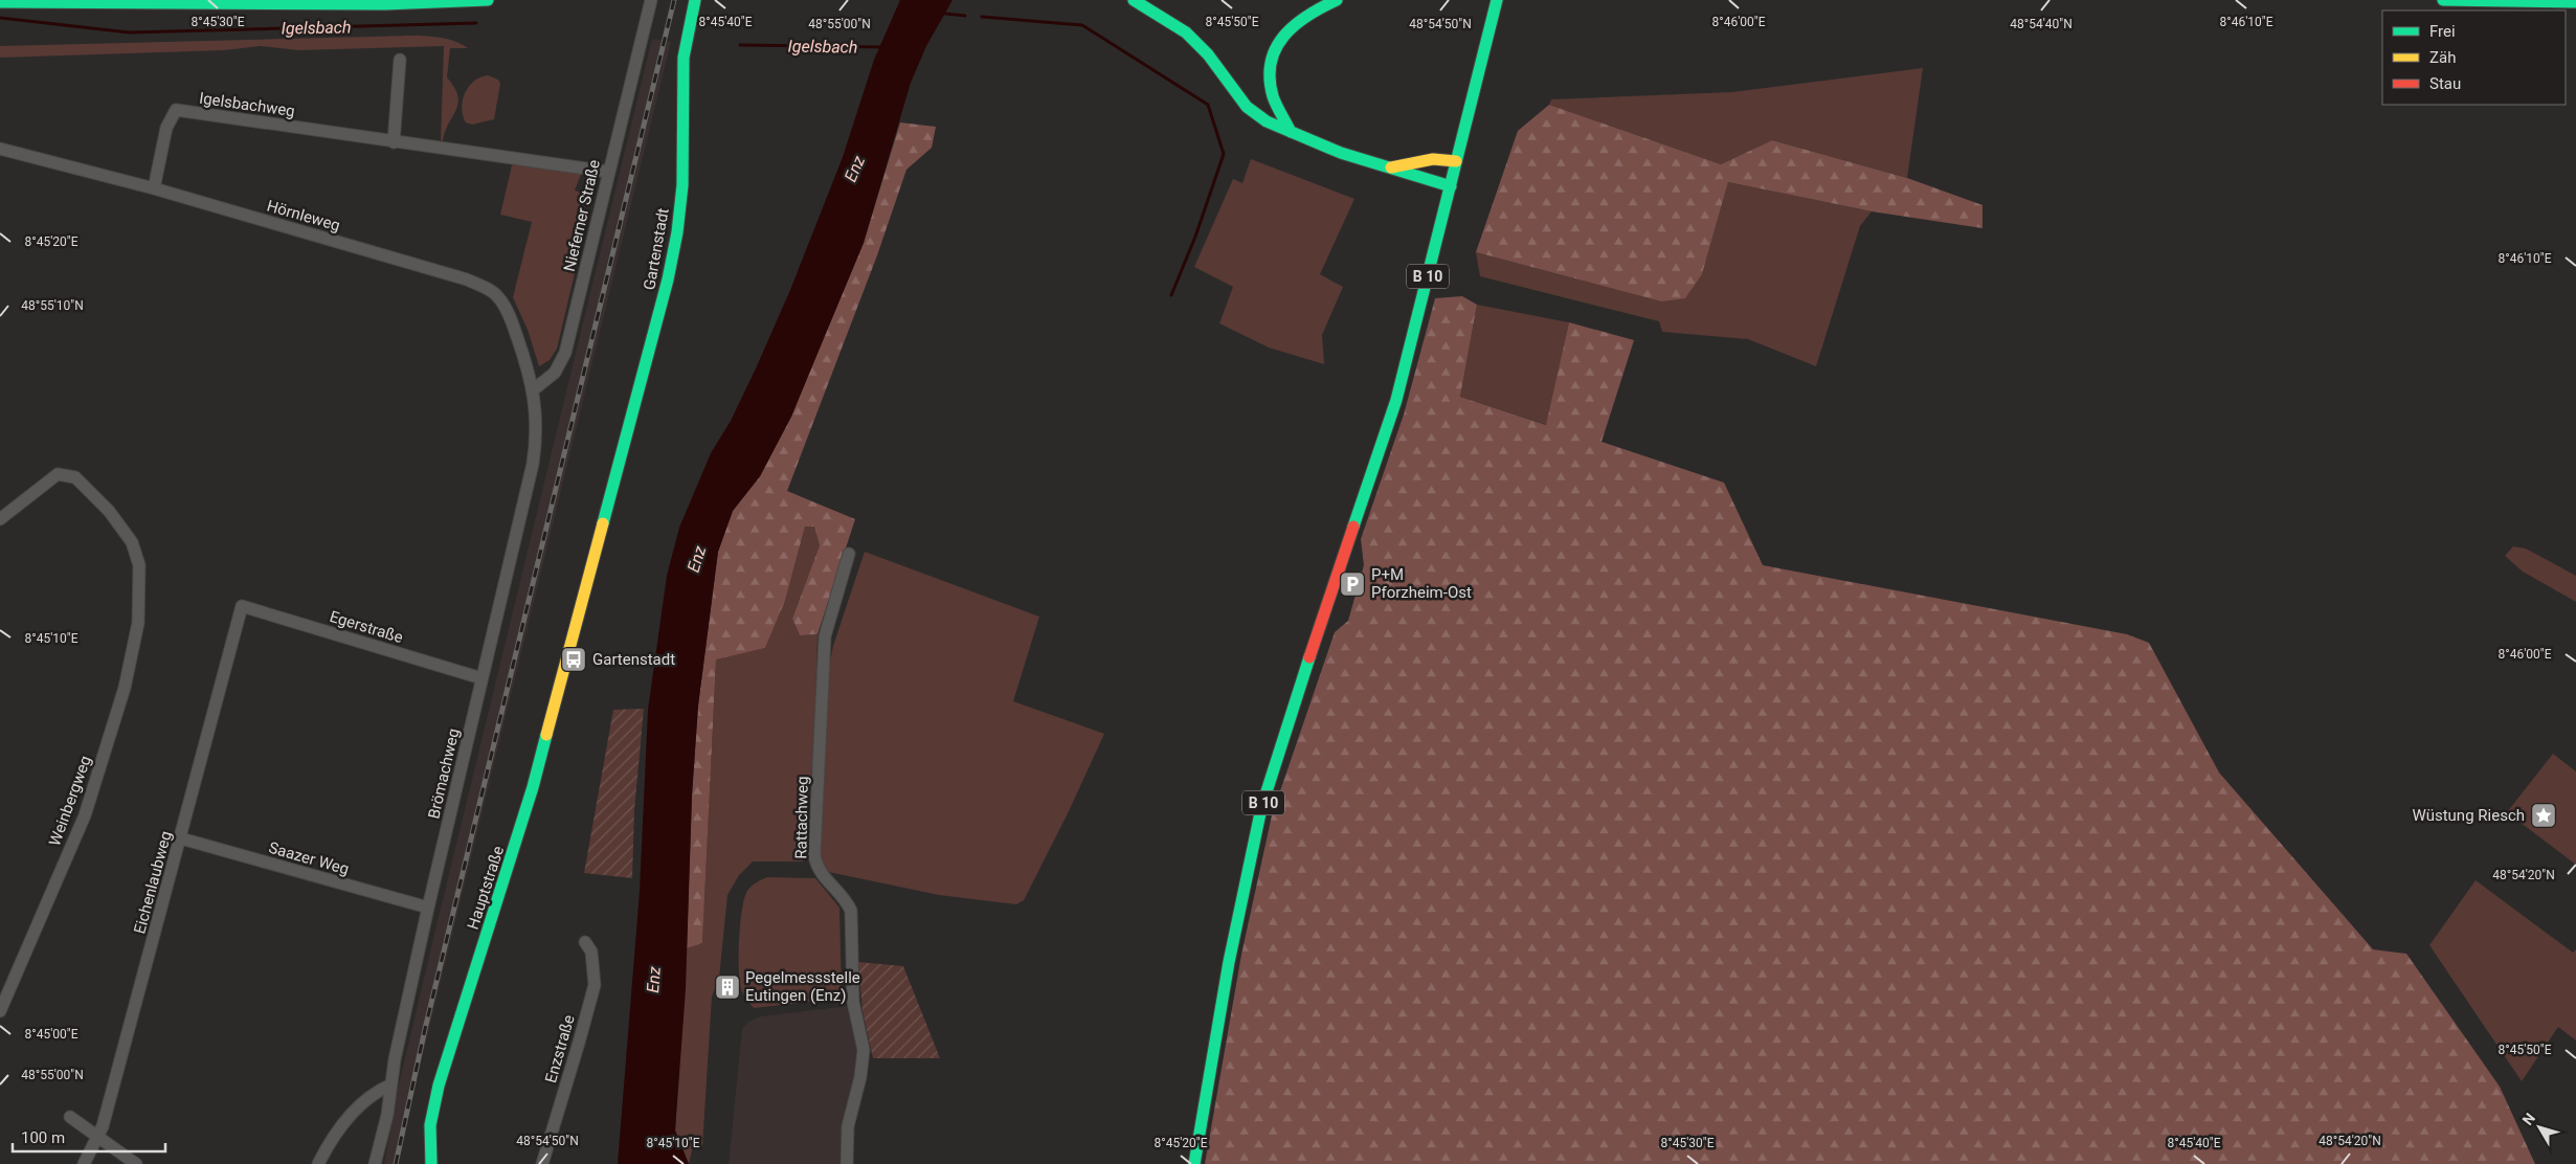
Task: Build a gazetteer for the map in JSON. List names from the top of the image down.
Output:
{
  "streets": {
    "main road": ["Gartenstadt", "B 10", "Hauptstraße"],
    "street": [
      "Igelsbachweg",
      "Hörnleweg",
      "Nieferner Straße",
      "Egerstraße",
      "Brömachweg",
      "Weinbergweg",
      "Rattachweg",
      "Saazer Weg",
      "Eichenlaubweg",
      "Enzstraße"
    ]
  },
  "crossings": [
    ["Igelsbachweg", "Hörnleweg"],
    ["Igelsbachweg", "Nieferner Straße"],
    ["Hörnleweg", "Nieferner Straße"],
    ["Hörnleweg", "Brömachweg"],
    ["Nieferner Straße", "Brömachweg"],
    ["Gartenstadt", "Hauptstraße"],
    ["Egerstraße", "Brömachweg"],
    ["Egerstraße", "Eichenlaubweg"],
    ["Brömachweg", "Saazer Weg"],
    ["Saazer Weg", "Eichenlaubweg"]
  ],
  "water": ["Igelsbach", "Enz"],
  "places": {
    "parking": ["P+M Pforzheim-Ost"],
    "bus stop": ["Gartenstadt"],
    "place": ["Wüstung Riesch"],
    "building": ["Pegelmessstelle Eutingen (Enz)"]
  },
  "legend": ["Frei", "Zäh", "Stau"],
  "scale_bar": "100 m",
  "north": "top left",
  "coordinates": [
    "8°45'30\"E",
    "8°45'40\"E",
    "8°45'50\"E",
    "8°46'00\"E",
    "8°46'10\"E",
    "48°55'00\"N",
    "48°54'50\"N",
    "48°54'40\"N",
    "8°45'20\"E",
    "48°55'10\"N",
    "8°45'10\"E",
    "48°54'20\"N",
    "8°45'00\"E"
  ]
}
